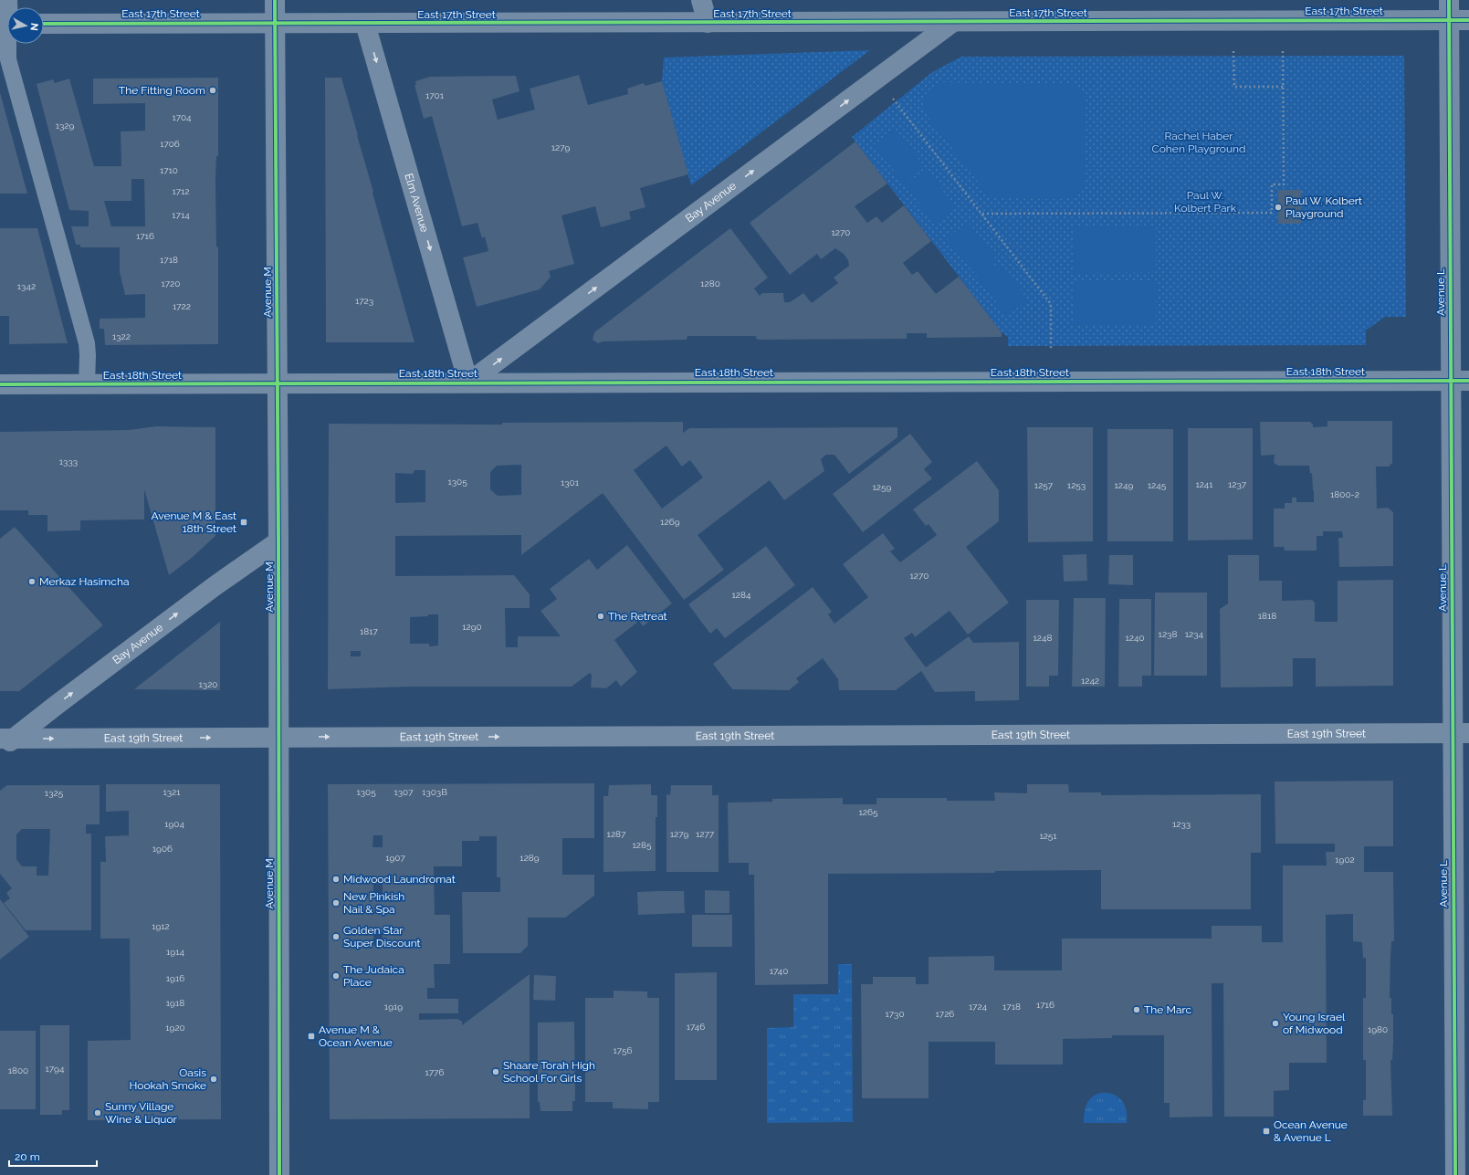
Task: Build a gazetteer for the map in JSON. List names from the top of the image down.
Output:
{
  "streets": {
    "street": [
      "East 17th Street",
      "Bay Avenue",
      "Elm Avenue",
      "Avenue M",
      "Avenue L",
      "East 18th Street",
      "East 19th Street"
    ]
  },
  "crossings": [
    ["East 17th Street", "Bay Avenue"],
    ["East 17th Street", "Elm Avenue"],
    ["East 17th Street", "Avenue M"],
    ["East 17th Street", "Avenue L"],
    ["Bay Avenue", "Elm Avenue"],
    ["Bay Avenue", "Avenue M"],
    ["Bay Avenue", "East 18th Street"],
    ["Bay Avenue", "East 19th Street"],
    ["Elm Avenue", "East 18th Street"],
    ["Avenue M", "East 18th Street"],
    ["Avenue M", "East 19th Street"],
    ["Avenue L", "East 18th Street"],
    ["Avenue L", "East 19th Street"]
  ],
  "one_way": ["Bay Avenue", "Elm Avenue", "East 19th Street"],
  "parks": ["Rachel Haber Cohen Playground", "Paul W. Kolbert Park"],
  "places": {
    "other": [
      "The Fitting Room",
      "Paul W. Kolbert Playground",
      "Merkaz Hasimcha",
      "The Retreat",
      "Midwood Laundromat",
      "New Pinkish Nail & Spa",
      "Golden Star Super Discount",
      "The Judaica Place",
      "The Marc",
      "Young Israel of Midwood",
      "Shaare Torah High School For Girls",
      "Oasis Hookah Smoke",
      "Sunny Village Wine & Liquor"
    ],
    "transit": ["Avenue M & East 18th Street", "Avenue M & Ocean Avenue", "Ocean Avenue & Avenue L"]
  },
  "house_numbers": [
    "1701",
    "1704",
    "1329",
    "1706",
    "1279",
    "1710",
    "1712",
    "1714",
    "1270",
    "1716",
    "1718",
    "1720",
    "1280",
    "1342",
    "1723",
    "1722",
    "1322",
    "1333",
    "1305",
    "1301",
    "1241",
    "1237",
    "1257",
    "1253",
    "1249",
    "1245",
    "1259",
    "1800-2",
    "1269",
    "1270",
    "1284",
    "1818",
    "1290",
    "1817",
    "1238",
    "1234",
    "1248",
    "1240",
    "1242",
    "1320",
    "1321",
    "1305",
    "1307",
    "1303B",
    "1325",
    "1265",
    "1904",
    "1233",
    "1287",
    "1279",
    "1277",
    "1251",
    "1285",
    "1906",
    "1907",
    "1289",
    "1902",
    "1912",
    "1914",
    "1740",
    "1916",
    "1918",
    "1716",
    "1919",
    "1724",
    "1718",
    "1730",
    "1726",
    "1746",
    "1920",
    "1980",
    "1756",
    "1794",
    "1800",
    "1776"
  ],
  "scale_bar": "20 m",
  "north": "right"
}
